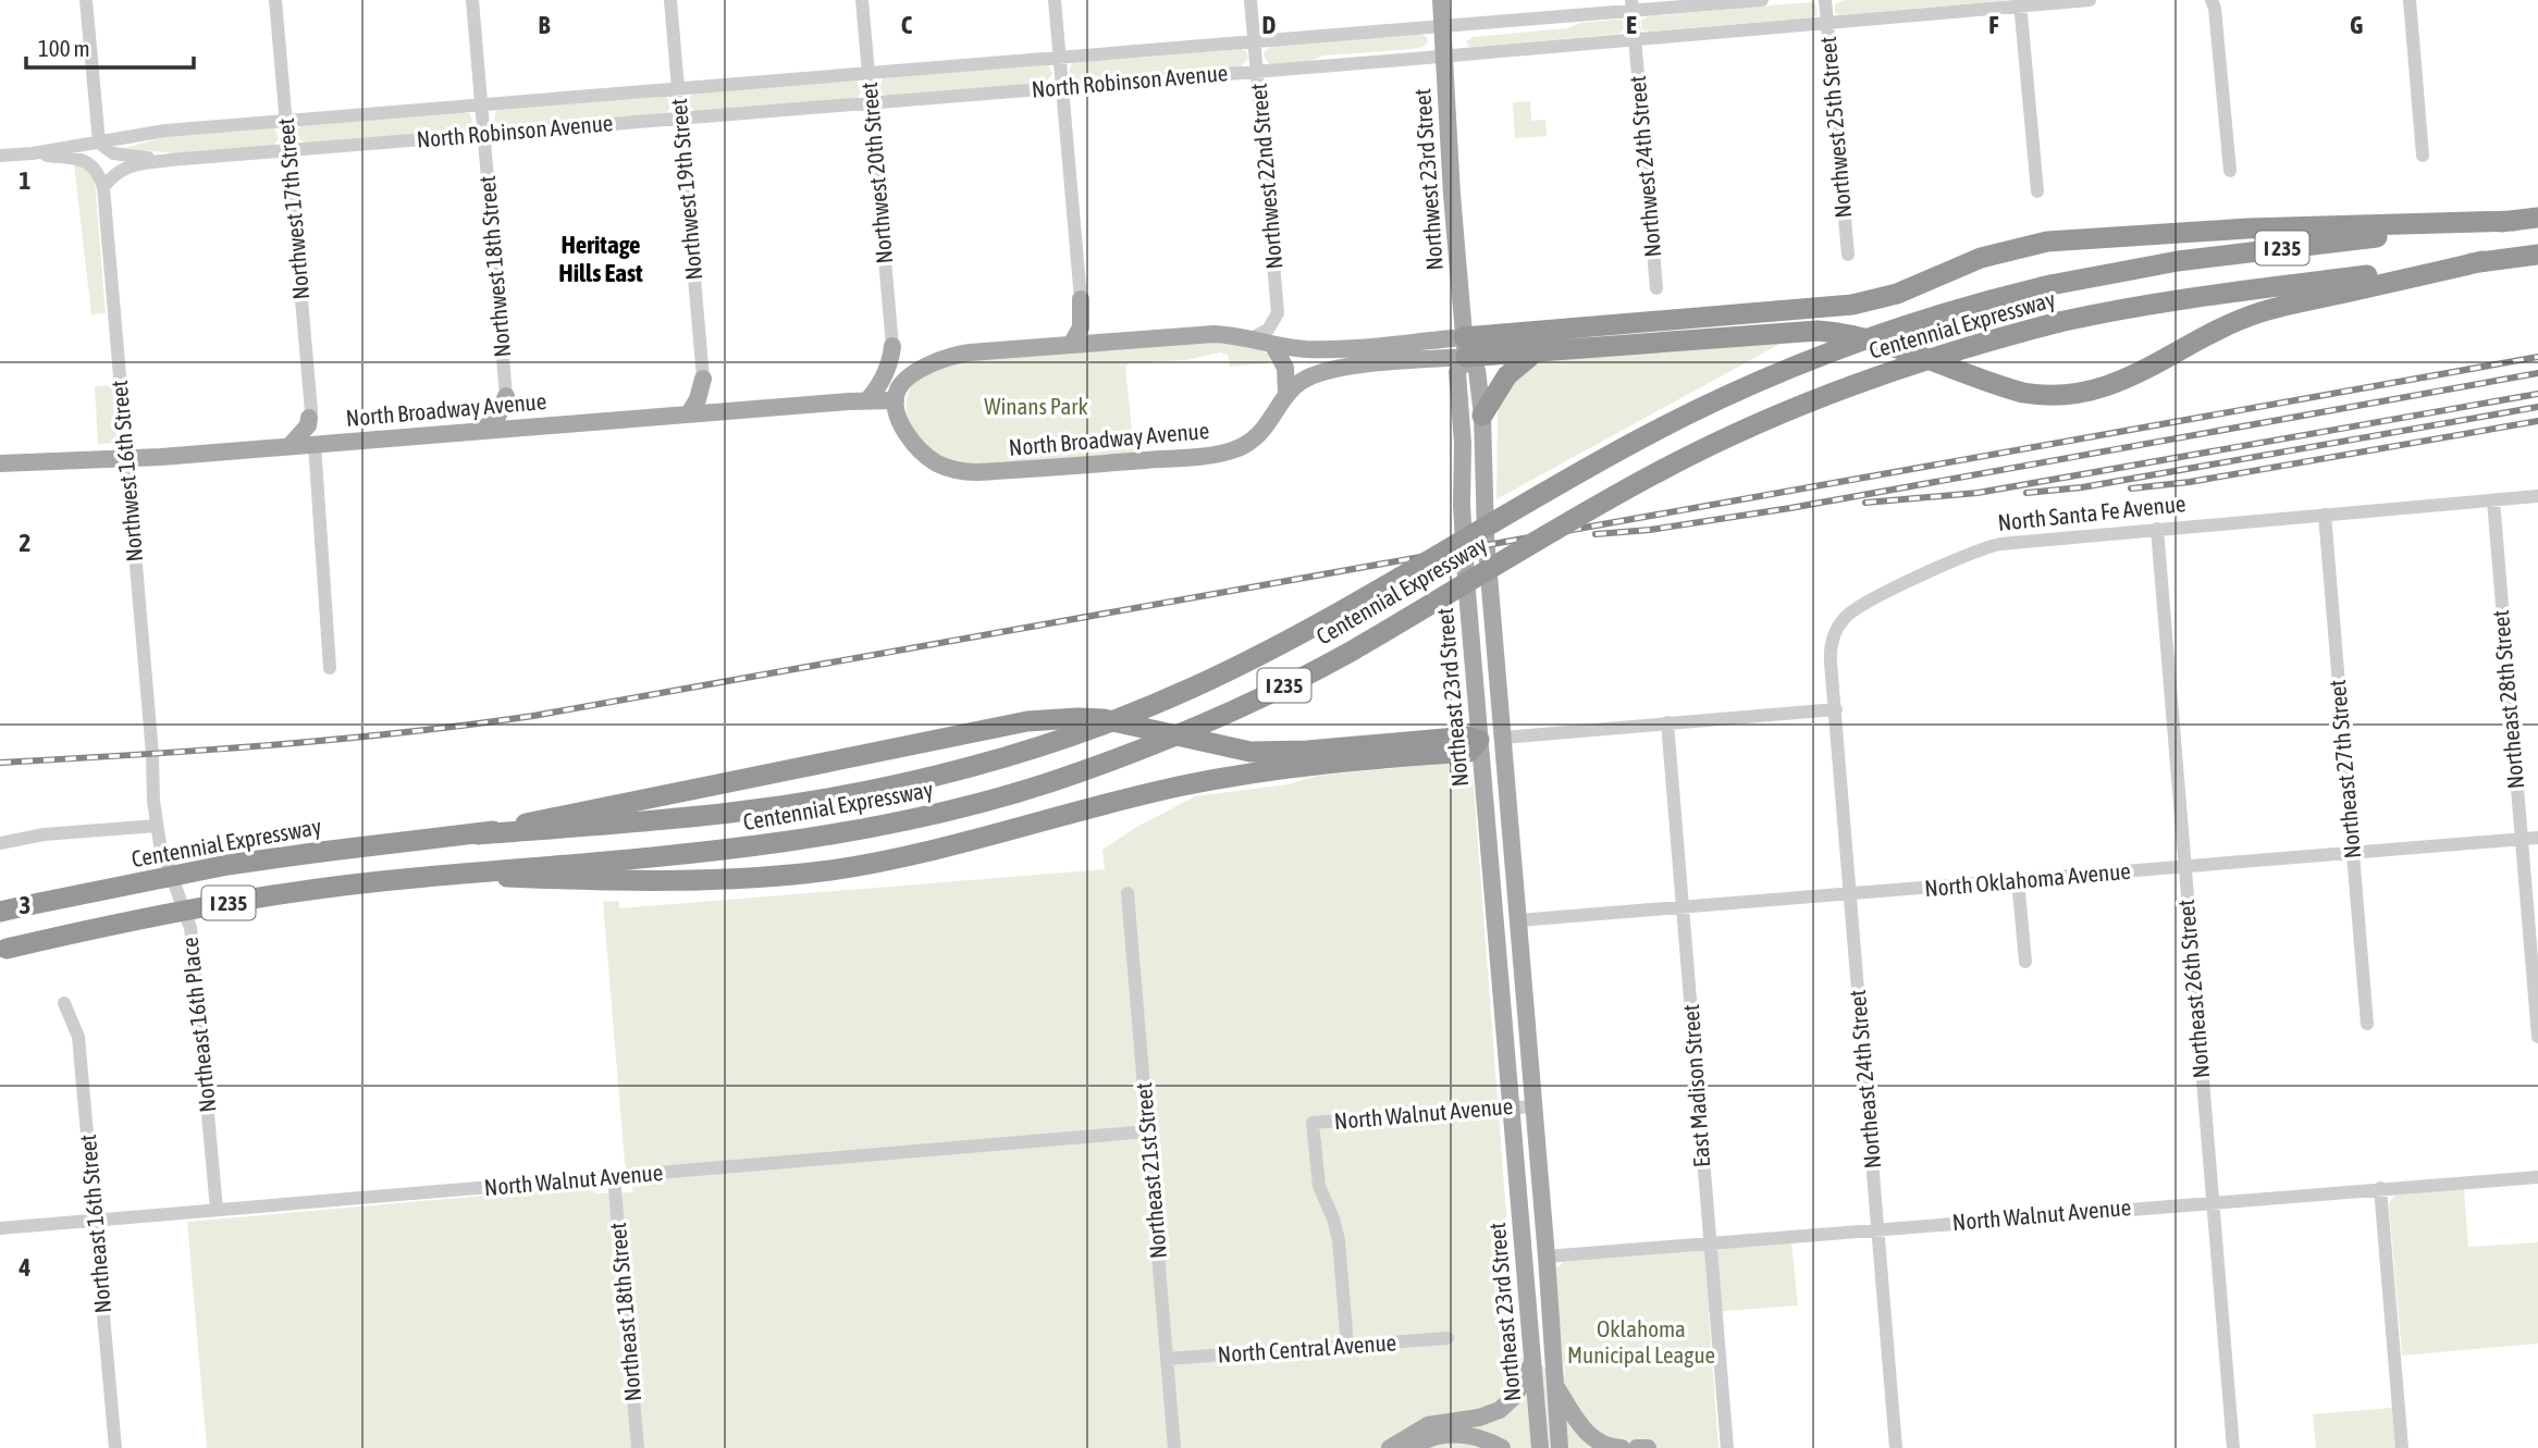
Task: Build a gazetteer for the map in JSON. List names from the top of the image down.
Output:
{
  "streets": {
    "highway": ["I 235", "Centennial Expressway"],
    "main road": ["Northwest 23rd Street", "North Broadway Avenue", "Northeast 23rd Street"],
    "street": [
      "North Robinson Avenue",
      "Northwest 25th Street",
      "Northwest 24th Street",
      "Northwest 20th Street",
      "Northwest 22nd Street",
      "Northwest 19th Street",
      "Northwest 17th Street",
      "Northwest 18th Street",
      "Northwest 16th Street",
      "North Santa Fe Avenue",
      "Northeast 28th Street",
      "Northeast 27th Street",
      "North Oklahoma Avenue",
      "Northeast 26th Street",
      "Northeast 16th Place",
      "Northeast 24th Street",
      "East Madison Street",
      "North Walnut Avenue",
      "Northeast 21st Street",
      "Northeast 16th Street",
      "Northeast 18th Street",
      "North Central Avenue"
    ]
  },
  "crossings": [
    ["North Robinson Avenue", "Northwest 25th Street"],
    ["North Robinson Avenue", "Northwest 24th Street"],
    ["North Robinson Avenue", "Northwest 20th Street"],
    ["North Robinson Avenue", "Northwest 22nd Street"],
    ["North Robinson Avenue", "Northwest 23rd Street"],
    ["North Robinson Avenue", "Northwest 19th Street"],
    ["North Robinson Avenue", "Northwest 17th Street"],
    ["North Robinson Avenue", "Northwest 18th Street"],
    ["Northwest 23rd Street", "North Broadway Avenue"],
    ["Northwest 23rd Street", "Northeast 23rd Street"],
    ["North Broadway Avenue", "Northwest 16th Street"],
    ["North Broadway Avenue", "Northeast 23rd Street"],
    ["Northwest 16th Street", "Northeast 16th Place"],
    ["North Santa Fe Avenue", "Northeast 28th Street"],
    ["North Santa Fe Avenue", "Northeast 27th Street"],
    ["North Santa Fe Avenue", "Northeast 26th Street"],
    ["North Santa Fe Avenue", "Northeast 24th Street"],
    ["Northeast 23rd Street", "North Oklahoma Avenue"],
    ["Northeast 23rd Street", "North Walnut Avenue"],
    ["Northeast 28th Street", "North Oklahoma Avenue"],
    ["Northeast 27th Street", "North Oklahoma Avenue"],
    ["North Oklahoma Avenue", "Northeast 26th Street"],
    ["North Oklahoma Avenue", "Northeast 24th Street"],
    ["North Oklahoma Avenue", "East Madison Street"],
    ["Northeast 26th Street", "North Walnut Avenue"],
    ["Northeast 16th Place", "North Walnut Avenue"],
    ["Northeast 24th Street", "North Walnut Avenue"],
    ["East Madison Street", "North Walnut Avenue"],
    ["North Walnut Avenue", "Northeast 21st Street"],
    ["North Walnut Avenue", "Northeast 16th Street"],
    ["North Walnut Avenue", "Northeast 18th Street"],
    ["North Walnut Avenue", "North Central Avenue"],
    ["Northeast 21st Street", "North Central Avenue"]
  ],
  "districts": ["Heritage Hills East"],
  "parks": ["Winans Park", "Oklahoma Municipal League"],
  "scale_bar": "100 m",
  "grid": {
    "columns": [
      "B",
      "C",
      "D",
      "E",
      "F",
      "G"
    ],
    "rows": [
      "1",
      "2",
      "3",
      "4"
    ]
  }
}
